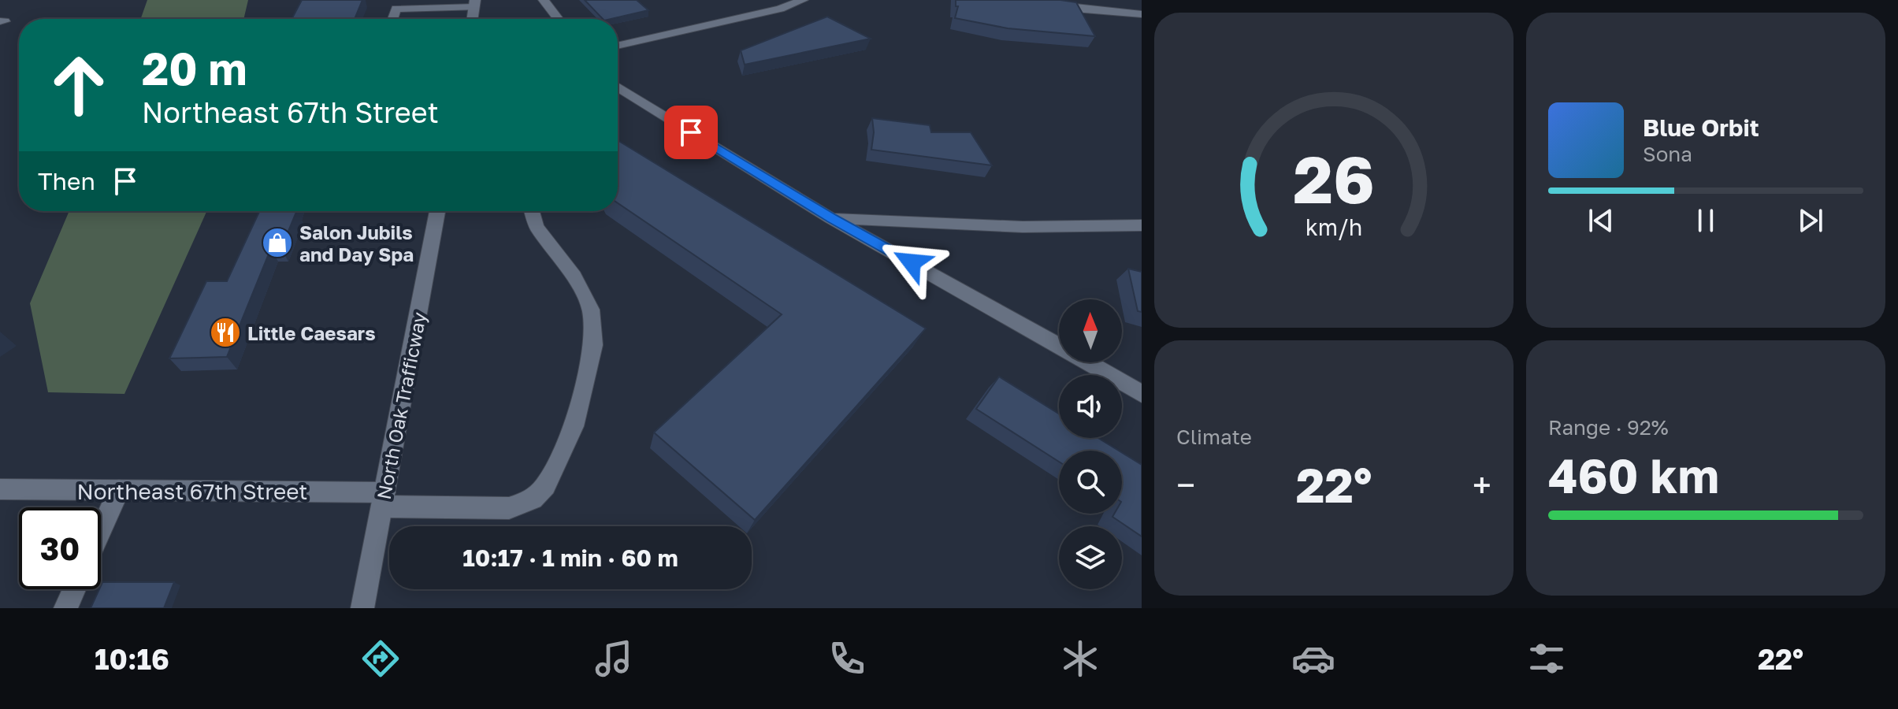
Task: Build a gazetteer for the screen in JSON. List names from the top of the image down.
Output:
{
  "streets": {
    "street": ["North Oak Trafficway", "Northeast 67th Street"]
  },
  "crossings": [
    ["North Oak Trafficway", "Northeast 67th Street"]
  ],
  "places": {
    "shop": ["Salon Jubils and Day Spa"],
    "restaurant": ["Little Caesars"]
  },
  "north": "top",
  "page": {
    "turn": ["20 m", "Northeast 67th Street"],
    "song": ["Blue Orbit", "Sona"],
    "then": "Then",
    "tile": [
      "Climate",
      ["Range · 92%", "460 km"]
    ],
    "heat": ["−", "22°", "+"],
    "limit": "30",
    "trip": "10:17 · 1 min · 60 m",
    "tabs": ["10:16", "22°"],
    "gauge": ["26", "km/h"]
  }
}
